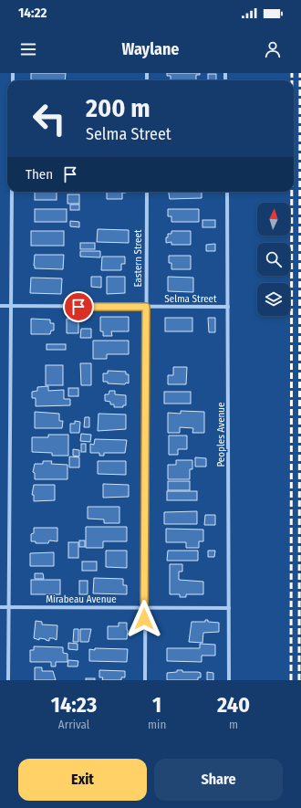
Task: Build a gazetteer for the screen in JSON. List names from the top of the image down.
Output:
{
  "streets": {
    "street": [
      "Eastern Street",
      "Selma Street",
      "Peoples Avenue",
      "Mirabeau Avenue"
    ]
  },
  "crossings": [
    ["Eastern Street", "Selma Street"],
    ["Eastern Street", "Mirabeau Avenue"],
    ["Selma Street", "Peoples Avenue"],
    ["Peoples Avenue", "Mirabeau Avenue"]
  ],
  "north": "top",
  "page": {
    "status": "14:22",
    "header": "Waylane",
    "turn": ["200 m", "Selma Street"],
    "then": "Then",
    "eta": [
      "14:23",
      "Arrival",
      "1",
      "min",
      "240",
      "m"
    ],
    "buttons": ["Exit", "Share"]
  }
}
